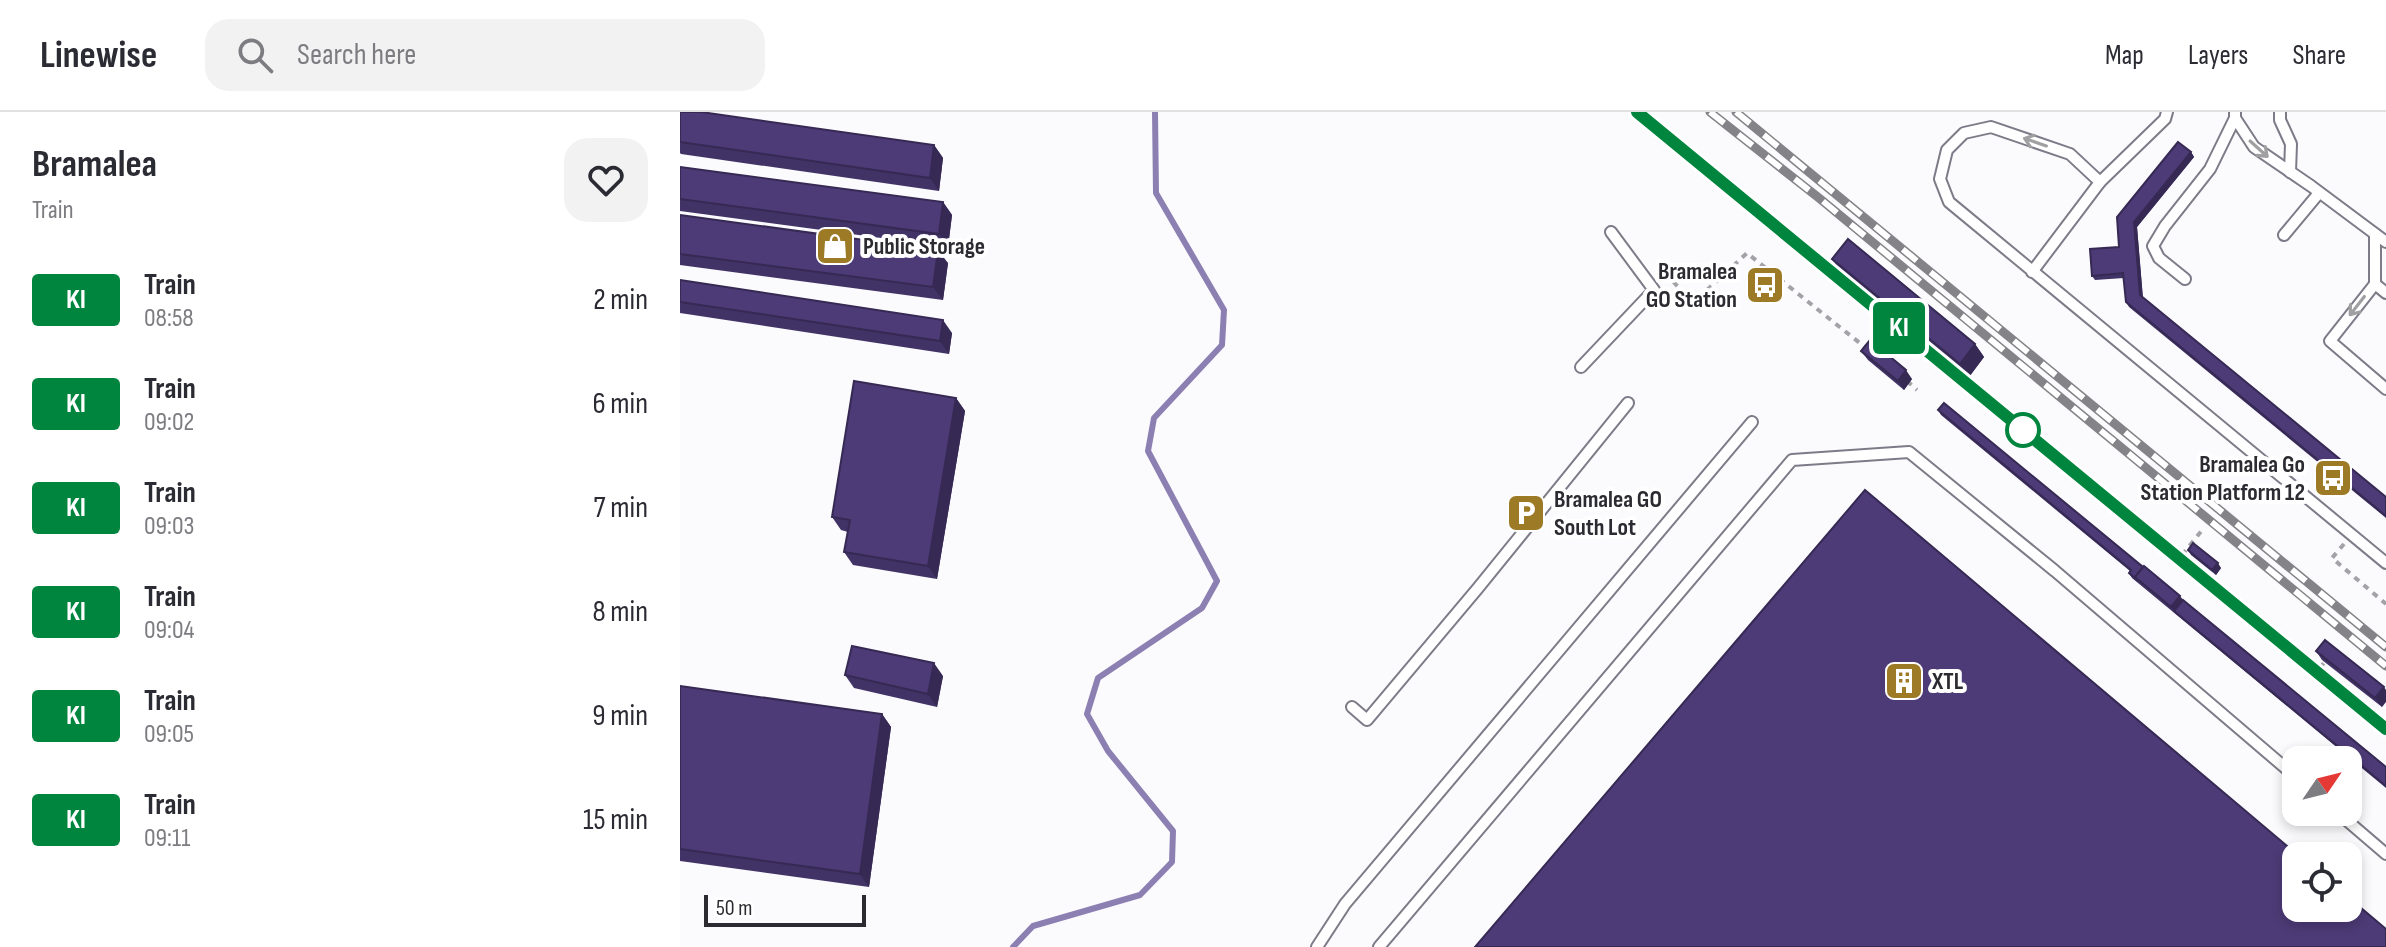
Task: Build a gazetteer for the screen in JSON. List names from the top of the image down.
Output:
{
  "places": {
    "shop": ["Public Storage"],
    "bus stop": ["Bramalea GO Station", "Bramalea Go Station Platform 12"],
    "parking": ["Bramalea GO South Lot"],
    "building": ["XTL"]
  },
  "scale_bar": "50 m",
  "north": "top right",
  "page": {
    "header": "Linewise",
    "search": "Search here",
    "nav": ["Map", "Layers", "Share"],
    "heading": ["Bramalea", "Train"],
    "on_map": "KI",
    "list": [
      {
        "mark": "KI",
        "name": "Train",
        "note": "08:58",
        "value": "2 min"
      },
      {
        "mark": "KI",
        "name": "Train",
        "note": "09:02",
        "value": "6 min"
      },
      {
        "mark": "KI",
        "name": "Train",
        "note": "09:03",
        "value": "7 min"
      },
      {
        "mark": "KI",
        "name": "Train",
        "note": "09:04",
        "value": "8 min"
      },
      {
        "mark": "KI",
        "name": "Train",
        "note": "09:05",
        "value": "9 min"
      },
      {
        "mark": "KI",
        "name": "Train",
        "note": "09:11",
        "value": "15 min"
      }
    ],
    "scale": "50 m"
  }
}
